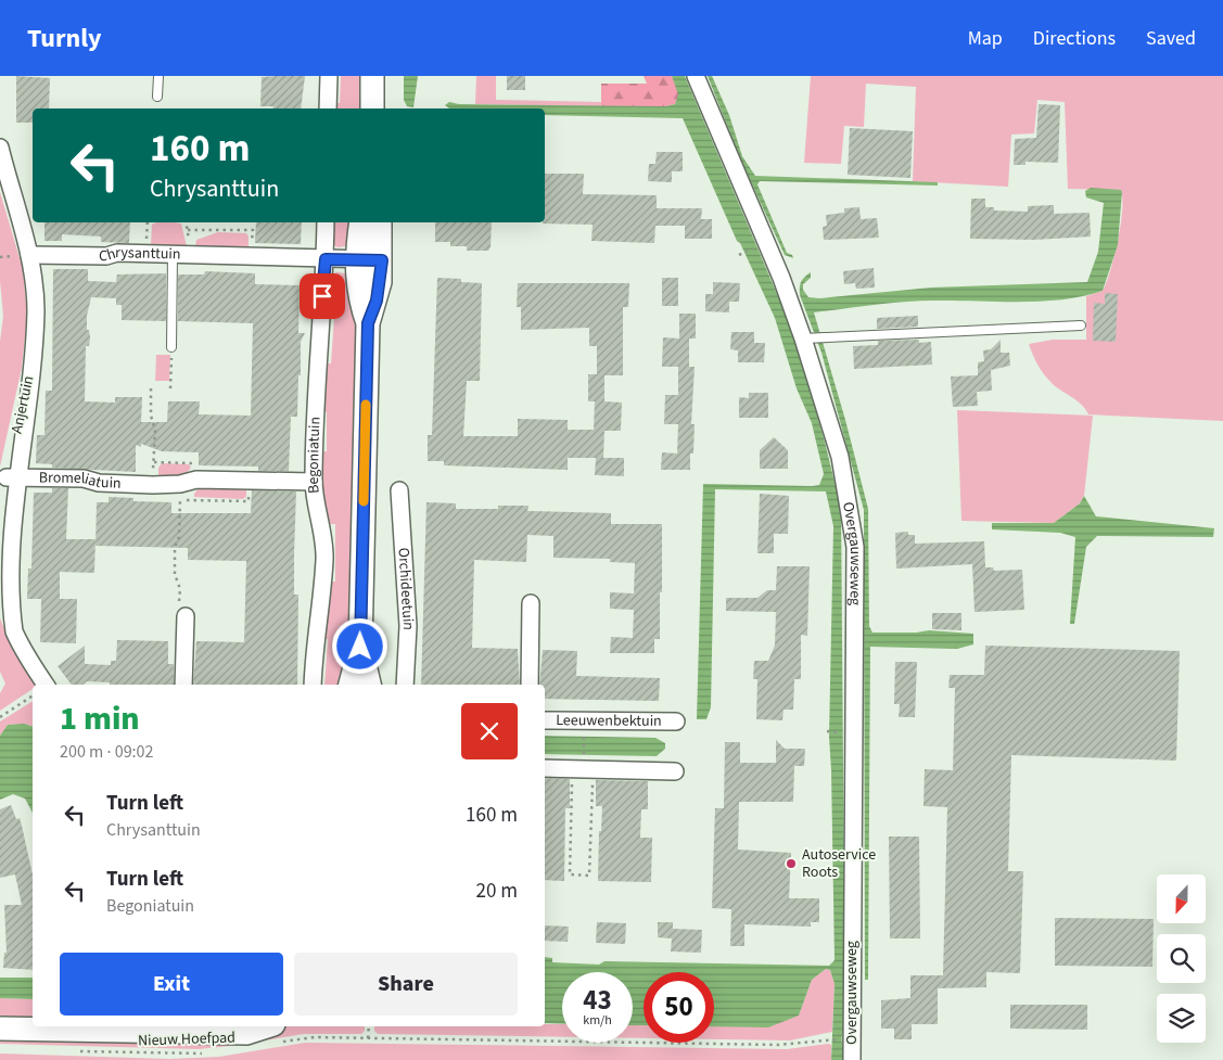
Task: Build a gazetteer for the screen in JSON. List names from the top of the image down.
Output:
{
  "streets": {
    "street": [
      "Chrysanttuin",
      "Anjertuin",
      "Begoniatuin",
      "Bromeliatuin",
      "Overgauwseweg",
      "Orchideetuin",
      "Leeuwenbektuin"
    ],
    "path": ["Nieuw Hoefpad"]
  },
  "crossings": [
    ["Chrysanttuin", "Anjertuin"],
    ["Chrysanttuin", "Begoniatuin"],
    ["Anjertuin", "Bromeliatuin"],
    ["Begoniatuin", "Bromeliatuin"]
  ],
  "places": ["Autoservice Roots"],
  "north": "bottom",
  "page": {
    "header": "Turnly",
    "nav": ["Map", "Directions", "Saved"],
    "turn": ["160 m", "Chrysanttuin"],
    "heading": ["1 min", "200 m · 09:02"],
    "list": [
      {
        "name": "Turn left",
        "note": "Chrysanttuin",
        "value": "160 m"
      },
      {
        "name": "Turn left",
        "note": "Begoniatuin",
        "value": "20 m"
      }
    ],
    "buttons": ["Exit", "Share"],
    "speed": "43 km/h",
    "limit": "50"
  }
}
